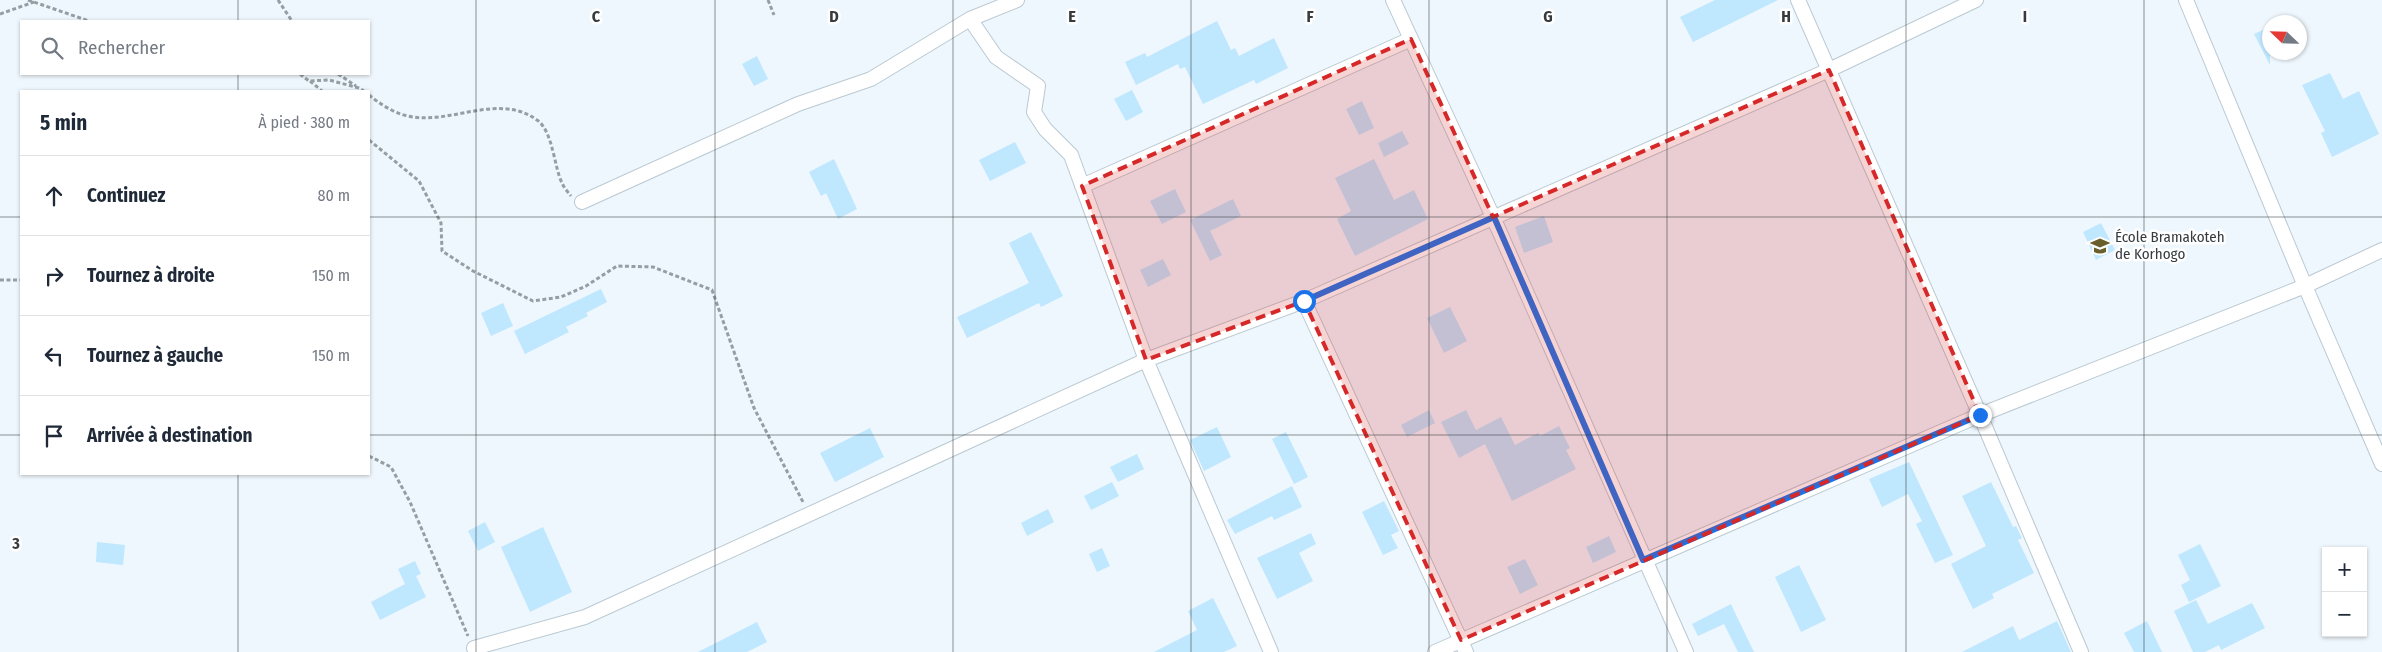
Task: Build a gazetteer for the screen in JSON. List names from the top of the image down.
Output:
{
  "places": {
    "school or university": ["École Bramakoteh de Korhogo"]
  },
  "north": "top left",
  "page": {
    "search": "Rechercher",
    "heading": ["5 min", "À pied · 380 m"],
    "list": [
      ["Continuez", "80 m"],
      ["Tournez à droite", "150 m"],
      ["Tournez à gauche", "150 m"],
      "Arrivée à destination"
    ],
    "map_buttons": ["+", "−"]
  },
  "grid": {
    "columns": [
      "C",
      "D",
      "E",
      "F",
      "G",
      "H",
      "I"
    ],
    "rows": ["3"]
  }
}
